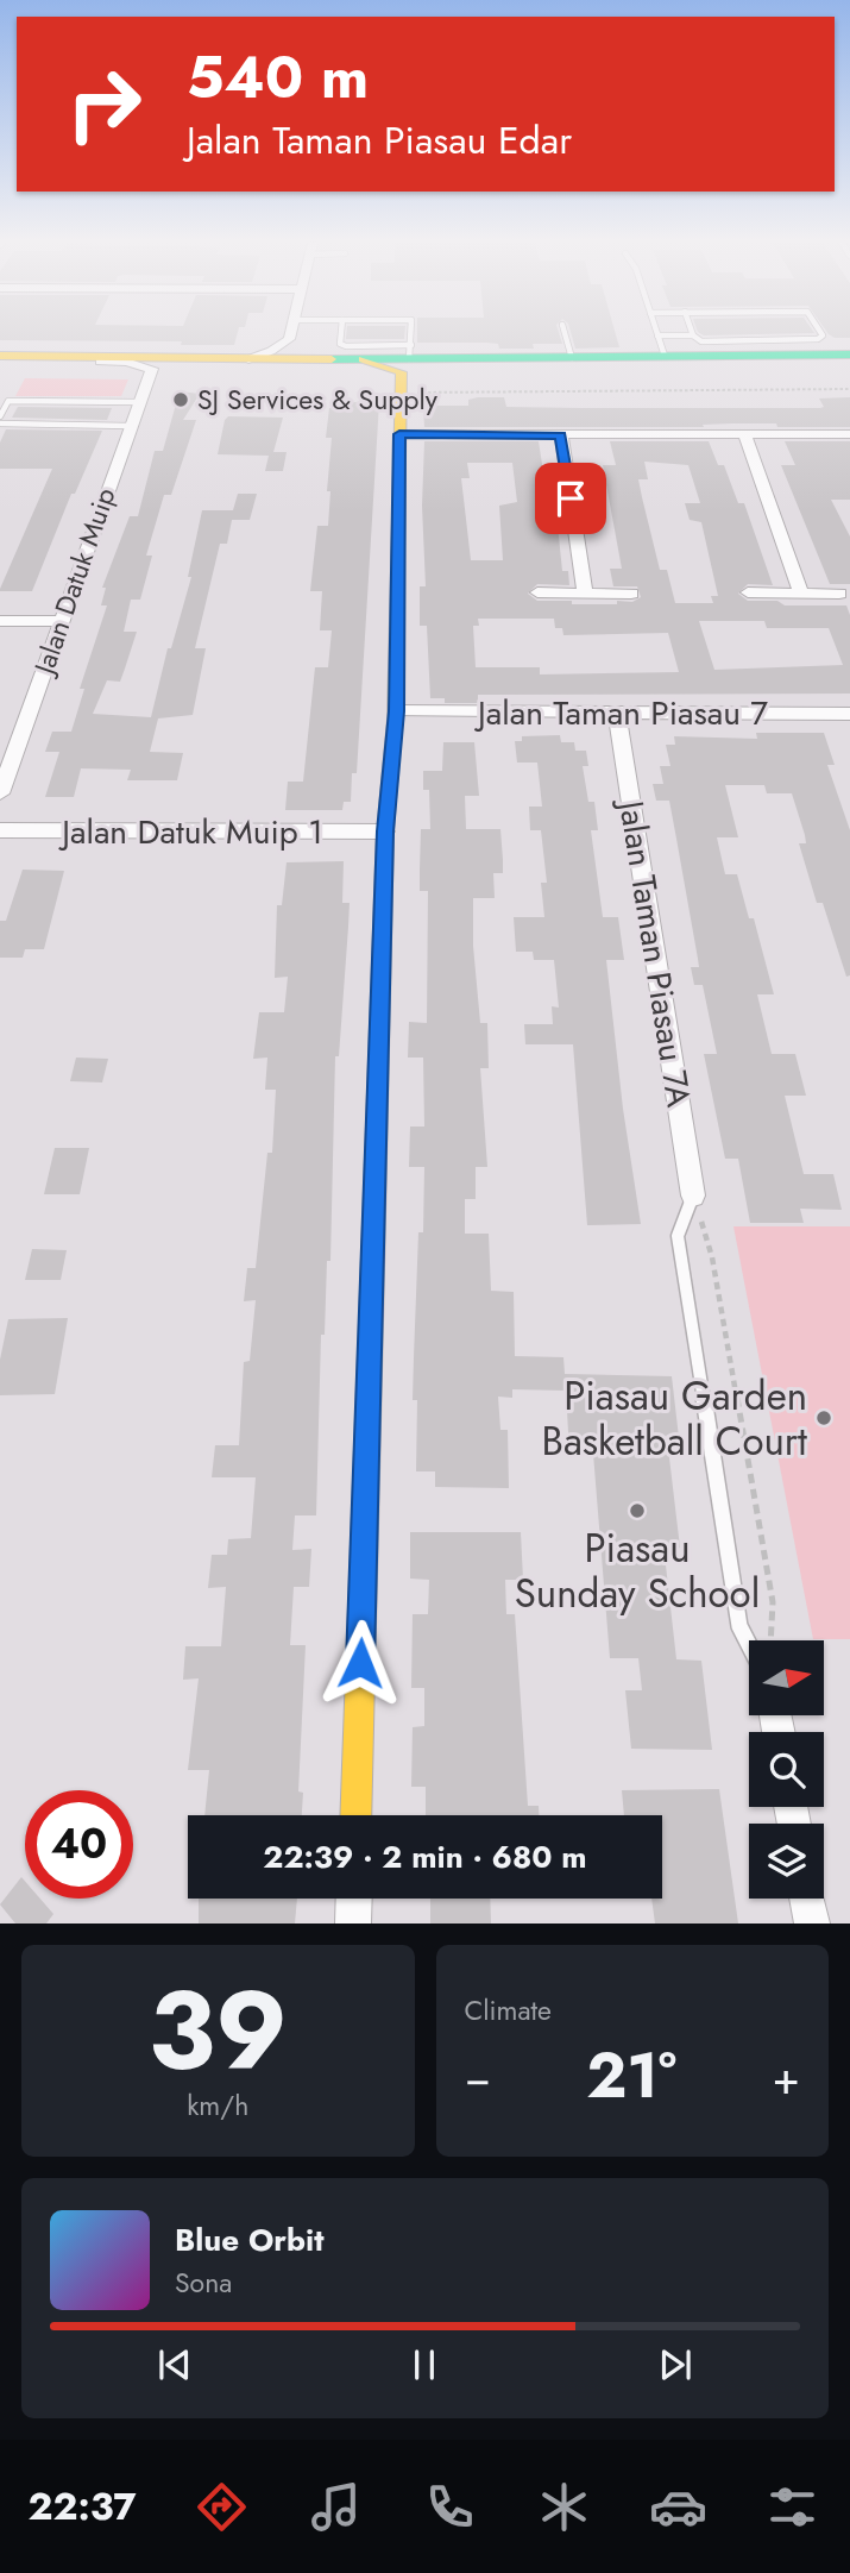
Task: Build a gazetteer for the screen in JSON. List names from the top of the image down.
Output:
{
  "streets": {
    "street": [
      "Jalan Datuk Muip",
      "Jalan Taman Piasau 7",
      "Jalan Datuk Muip 1",
      "Jalan Taman Piasau 7A"
    ]
  },
  "crossings": [
    ["Jalan Taman Piasau 7", "Jalan Taman Piasau 7A"]
  ],
  "places": ["SJ Services & Supply", "Piasau Garden Basketball Court", "Piasau Sunday School"],
  "north": "right",
  "page": {
    "turn": ["540 m", "Jalan Taman Piasau Edar"],
    "limit": "40",
    "trip": "22:39 · 2 min · 680 m",
    "tile": [
      ["39", "km/h"],
      "Climate"
    ],
    "heat": ["−", "21°", "+"],
    "song": ["Blue Orbit", "Sona"],
    "tabs": "22:37"
  }
}
